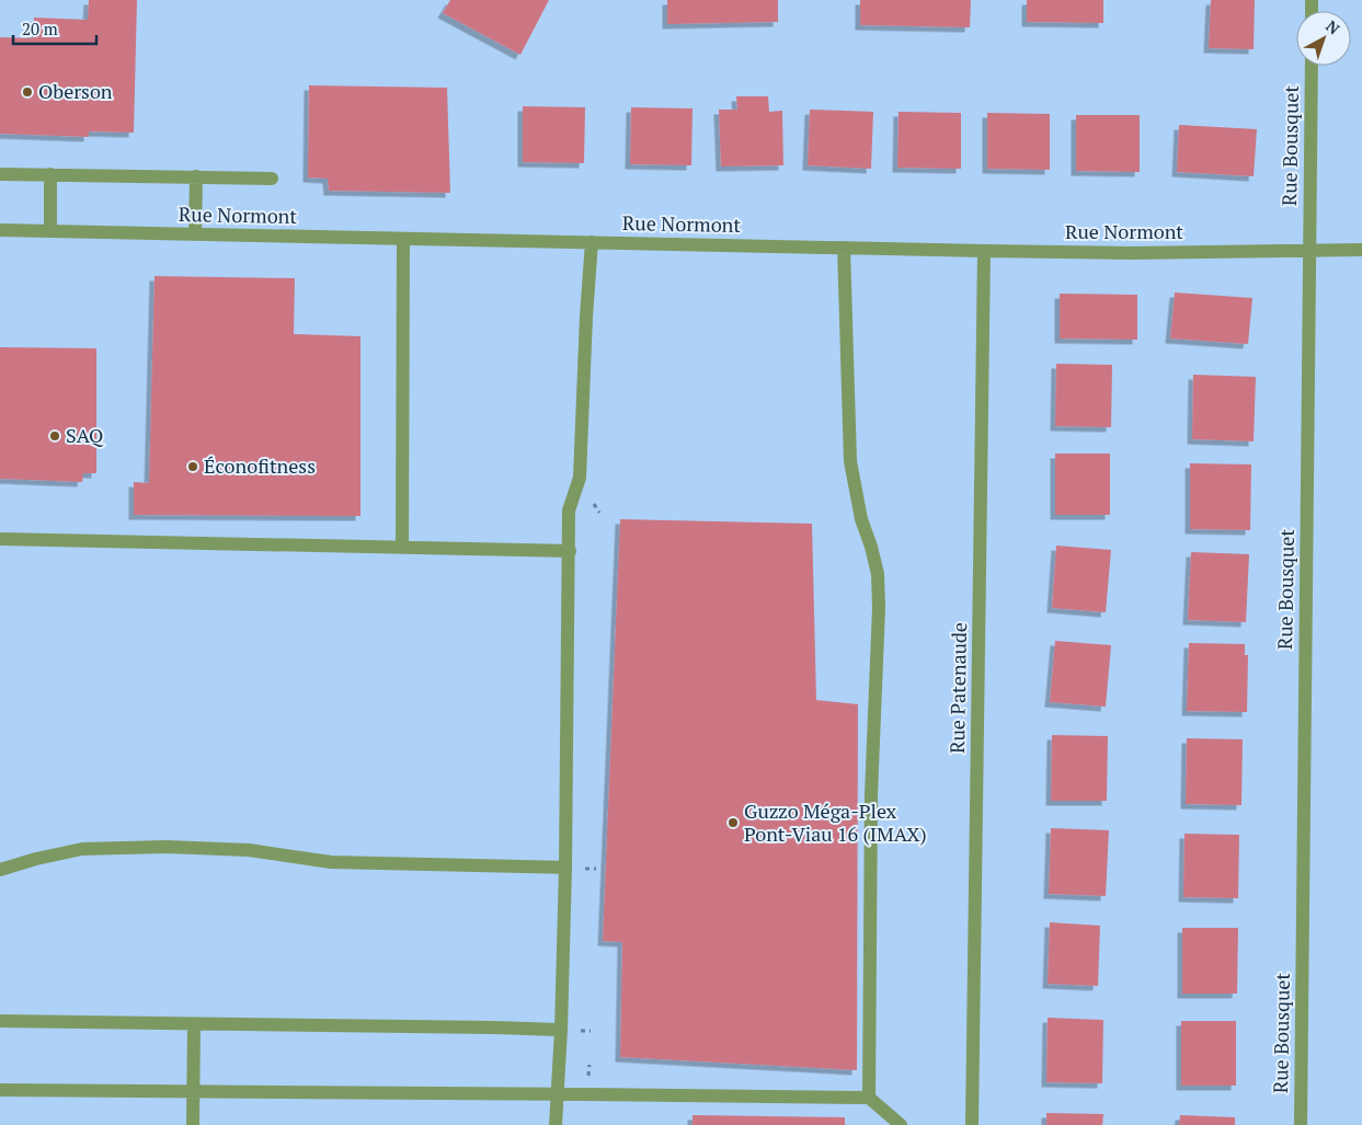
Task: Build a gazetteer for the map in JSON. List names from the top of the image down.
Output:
{
  "streets": {
    "street": ["Rue Bousquet", "Rue Normont", "Rue Patenaude"]
  },
  "crossings": [
    ["Rue Bousquet", "Rue Normont"],
    ["Rue Normont", "Rue Patenaude"]
  ],
  "places": [
    "Oberson",
    "SAQ",
    "Éconofitness",
    "Guzzo Méga-Plex Pont-Viau 16 (IMAX)"
  ],
  "scale_bar": "20 m",
  "north": "top right"
}
